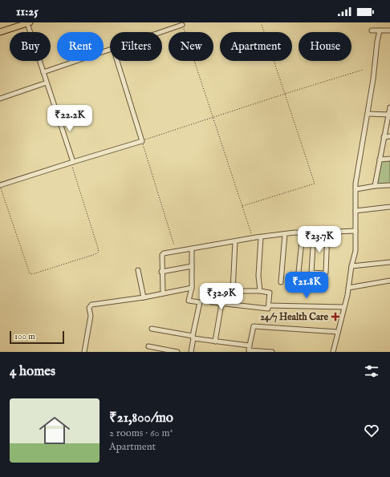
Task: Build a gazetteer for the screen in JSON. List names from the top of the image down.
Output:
{
  "places": {
    "health": ["24/7 Health Care"]
  },
  "scale_bar": "100 m",
  "page": {
    "status": "11:25",
    "chip": [
      "Buy",
      "Rent",
      "Filters",
      "New",
      "Apartment",
      "House"
    ],
    "price": [
      "₹22.2K",
      "₹23.7K",
      "₹21.8K",
      "₹32.9K"
    ],
    "scale": "100 m",
    "heading": "4 homes",
    "list": [
      {
        "name": "₹21,800/mo",
        "note": "2 rooms · 60 m² · Apartment"
      }
    ]
  }
}
